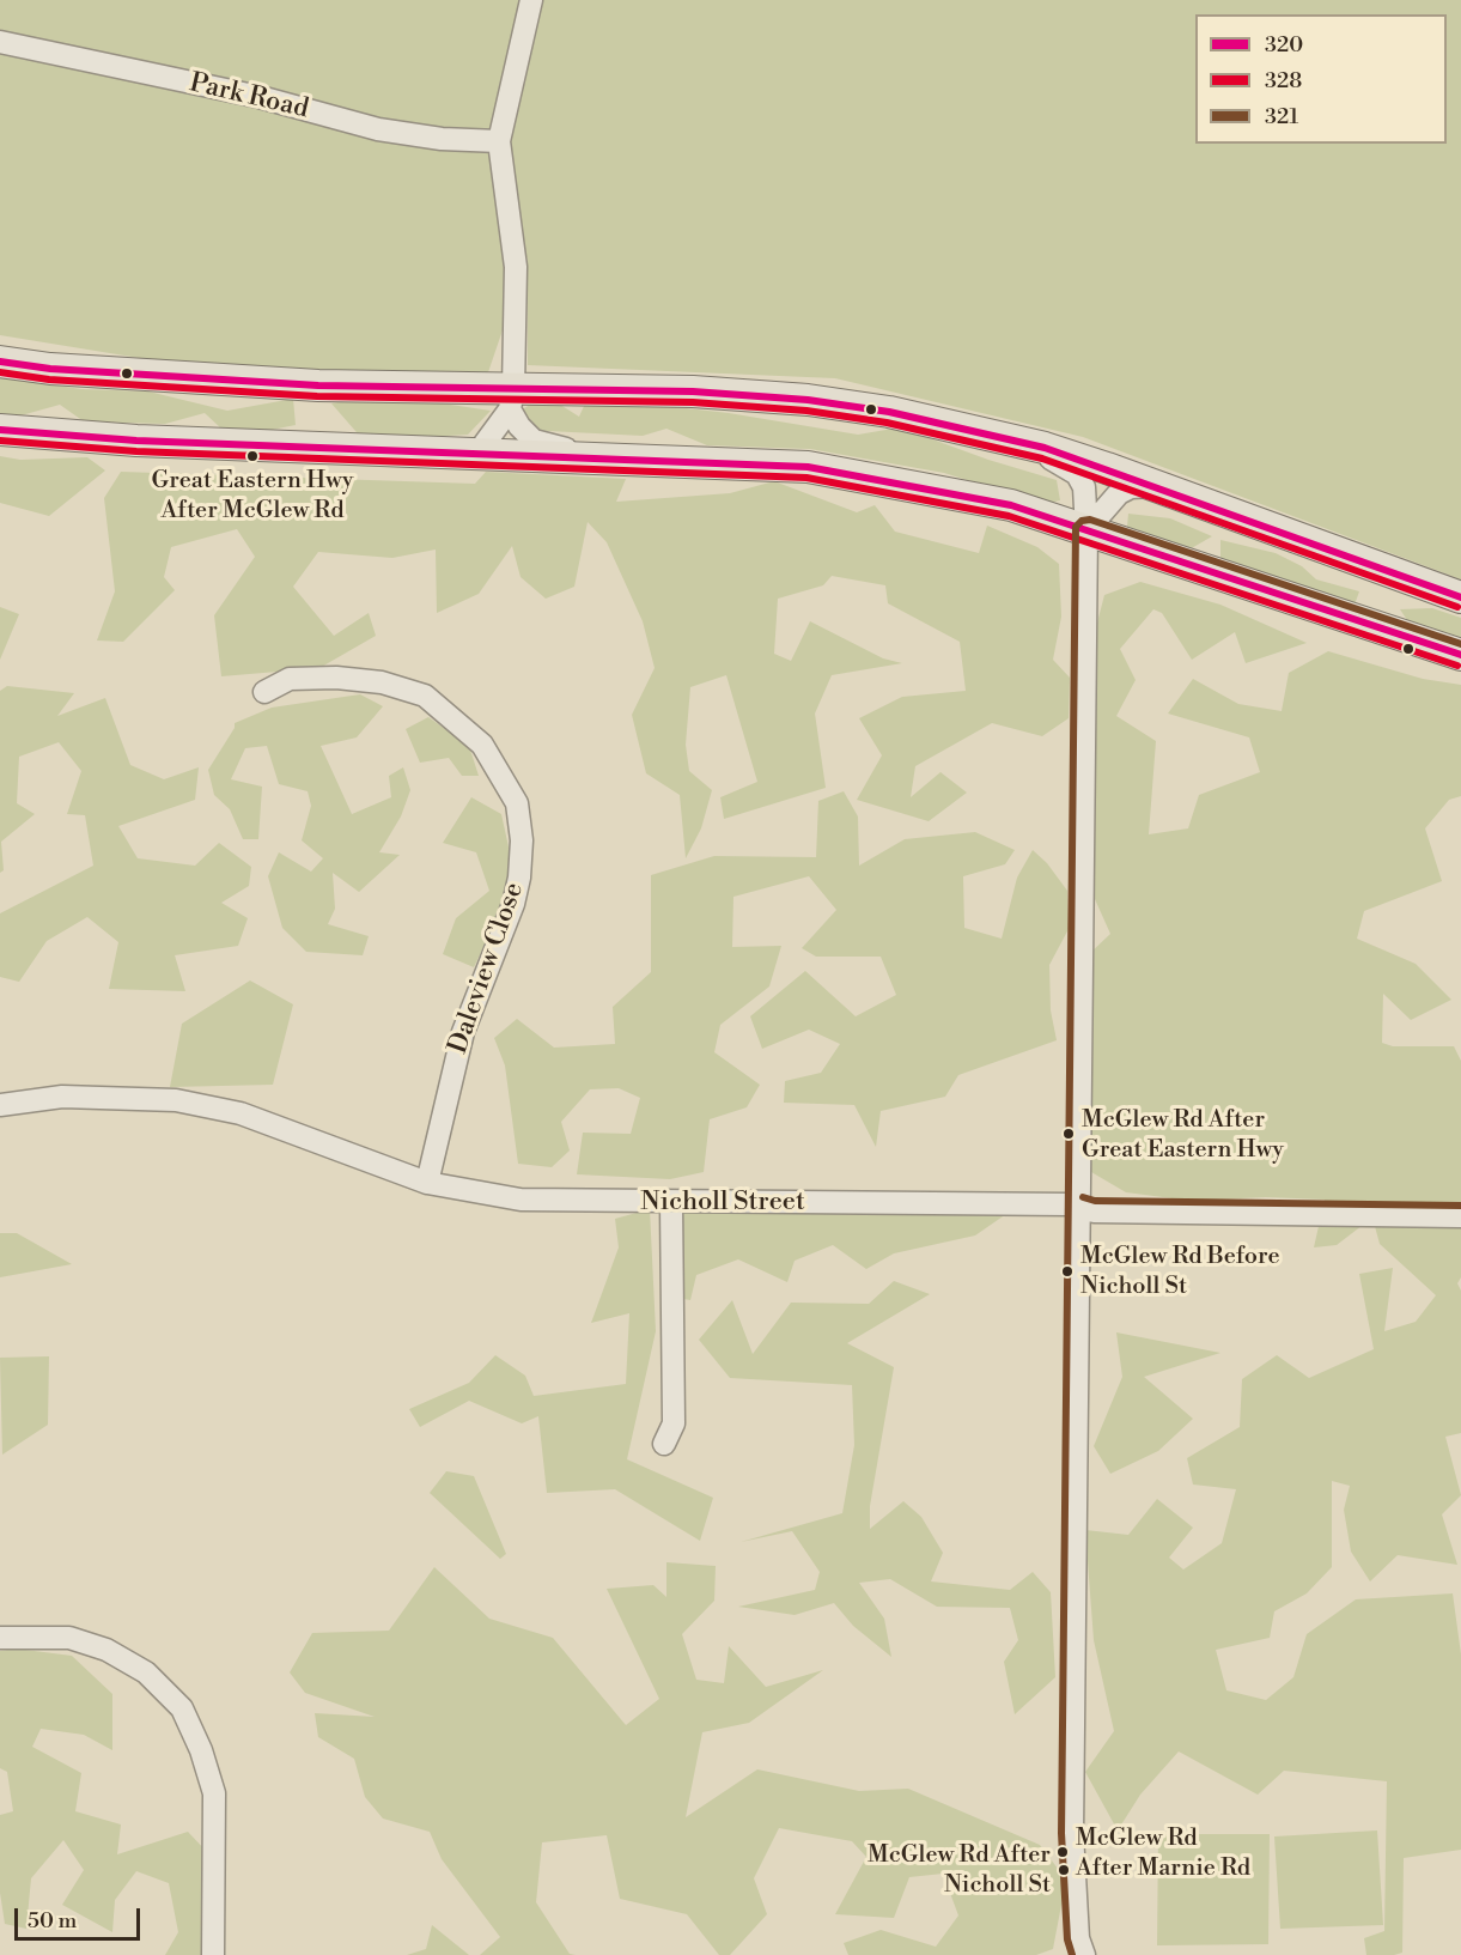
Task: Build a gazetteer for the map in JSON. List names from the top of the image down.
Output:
{
  "streets": {
    "street": ["Park Road", "Daleview Close", "Nicholl Street"]
  },
  "crossings": [
    ["Daleview Close", "Nicholl Street"]
  ],
  "places": [
    "Great Eastern Hwy After McGlew Rd",
    "McGlew Rd After Great Eastern Hwy",
    "McGlew Rd Before Nicholl St",
    "McGlew Rd After Marnie Rd",
    "McGlew Rd After Nicholl St"
  ],
  "lines": ["transit line 320", "transit line 328", "transit line 321"],
  "legend": ["320", "328", "321"],
  "scale_bar": "50 m"
}
